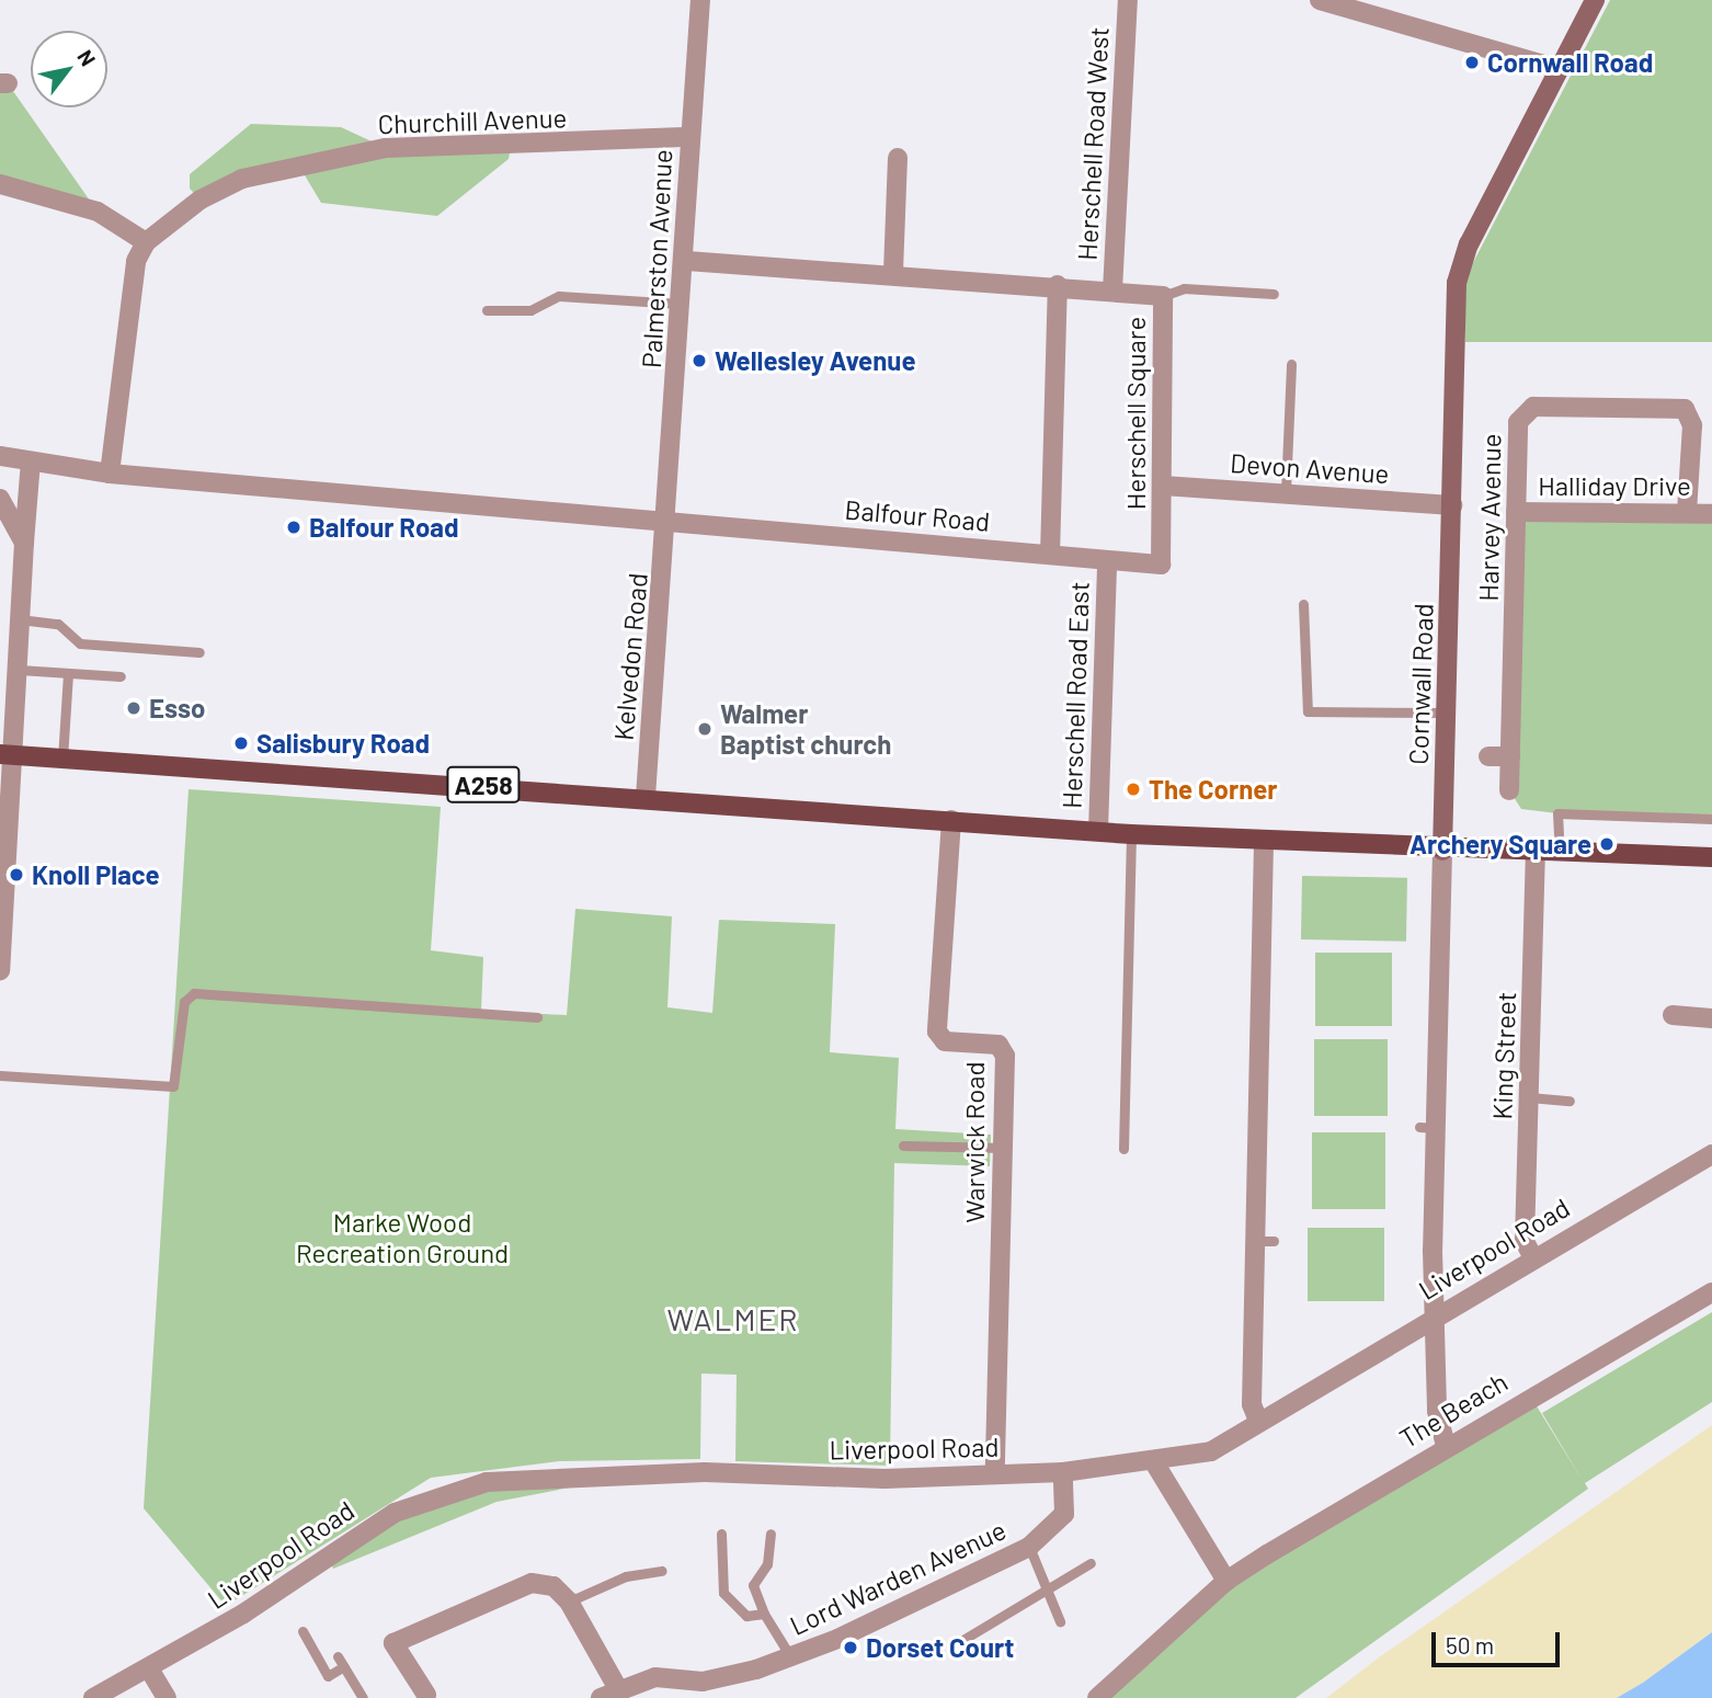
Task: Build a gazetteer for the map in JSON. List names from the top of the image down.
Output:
{
  "streets": {
    "main road": ["Cornwall Road", "A258"],
    "street": [
      "Churchill Avenue",
      "Herschell Road West",
      "Palmerston Avenue",
      "Herschell Square",
      "Devon Avenue",
      "Halliday Drive",
      "Balfour Road",
      "Harvey Avenue",
      "Kelvedon Road",
      "Herschell Road East",
      "King Street",
      "Warwick Road",
      "Liverpool Road",
      "The Beach",
      "Lord Warden Avenue"
    ]
  },
  "crossings": [
    ["Churchill Avenue", "Palmerston Avenue"],
    ["Herschell Road West", "Herschell Square"],
    ["Palmerston Avenue", "Balfour Road"],
    ["Palmerston Avenue", "Kelvedon Road"],
    ["Herschell Square", "Devon Avenue"],
    ["Herschell Square", "Balfour Road"],
    ["Herschell Square", "Herschell Road East"],
    ["Devon Avenue", "Cornwall Road"],
    ["Halliday Drive", "Harvey Avenue"],
    ["Balfour Road", "Kelvedon Road"],
    ["Kelvedon Road", "A258"],
    ["Cornwall Road", "A258"],
    ["Herschell Road East", "A258"],
    ["A258", "King Street"],
    ["A258", "Warwick Road"],
    ["King Street", "Liverpool Road"],
    ["Warwick Road", "Liverpool Road"],
    ["Liverpool Road", "Lord Warden Avenue"]
  ],
  "districts": ["WALMER"],
  "parks": ["Marke Wood Recreation Ground"],
  "places": [
    "Cornwall Road",
    "Wellesley Avenue",
    "Balfour Road",
    "Esso",
    "Walmer Baptist church",
    "Salisbury Road",
    "The Corner",
    "Archery Square",
    "Knoll Place",
    "Dorset Court"
  ],
  "scale_bar": "50 m",
  "north": "top right"
}
